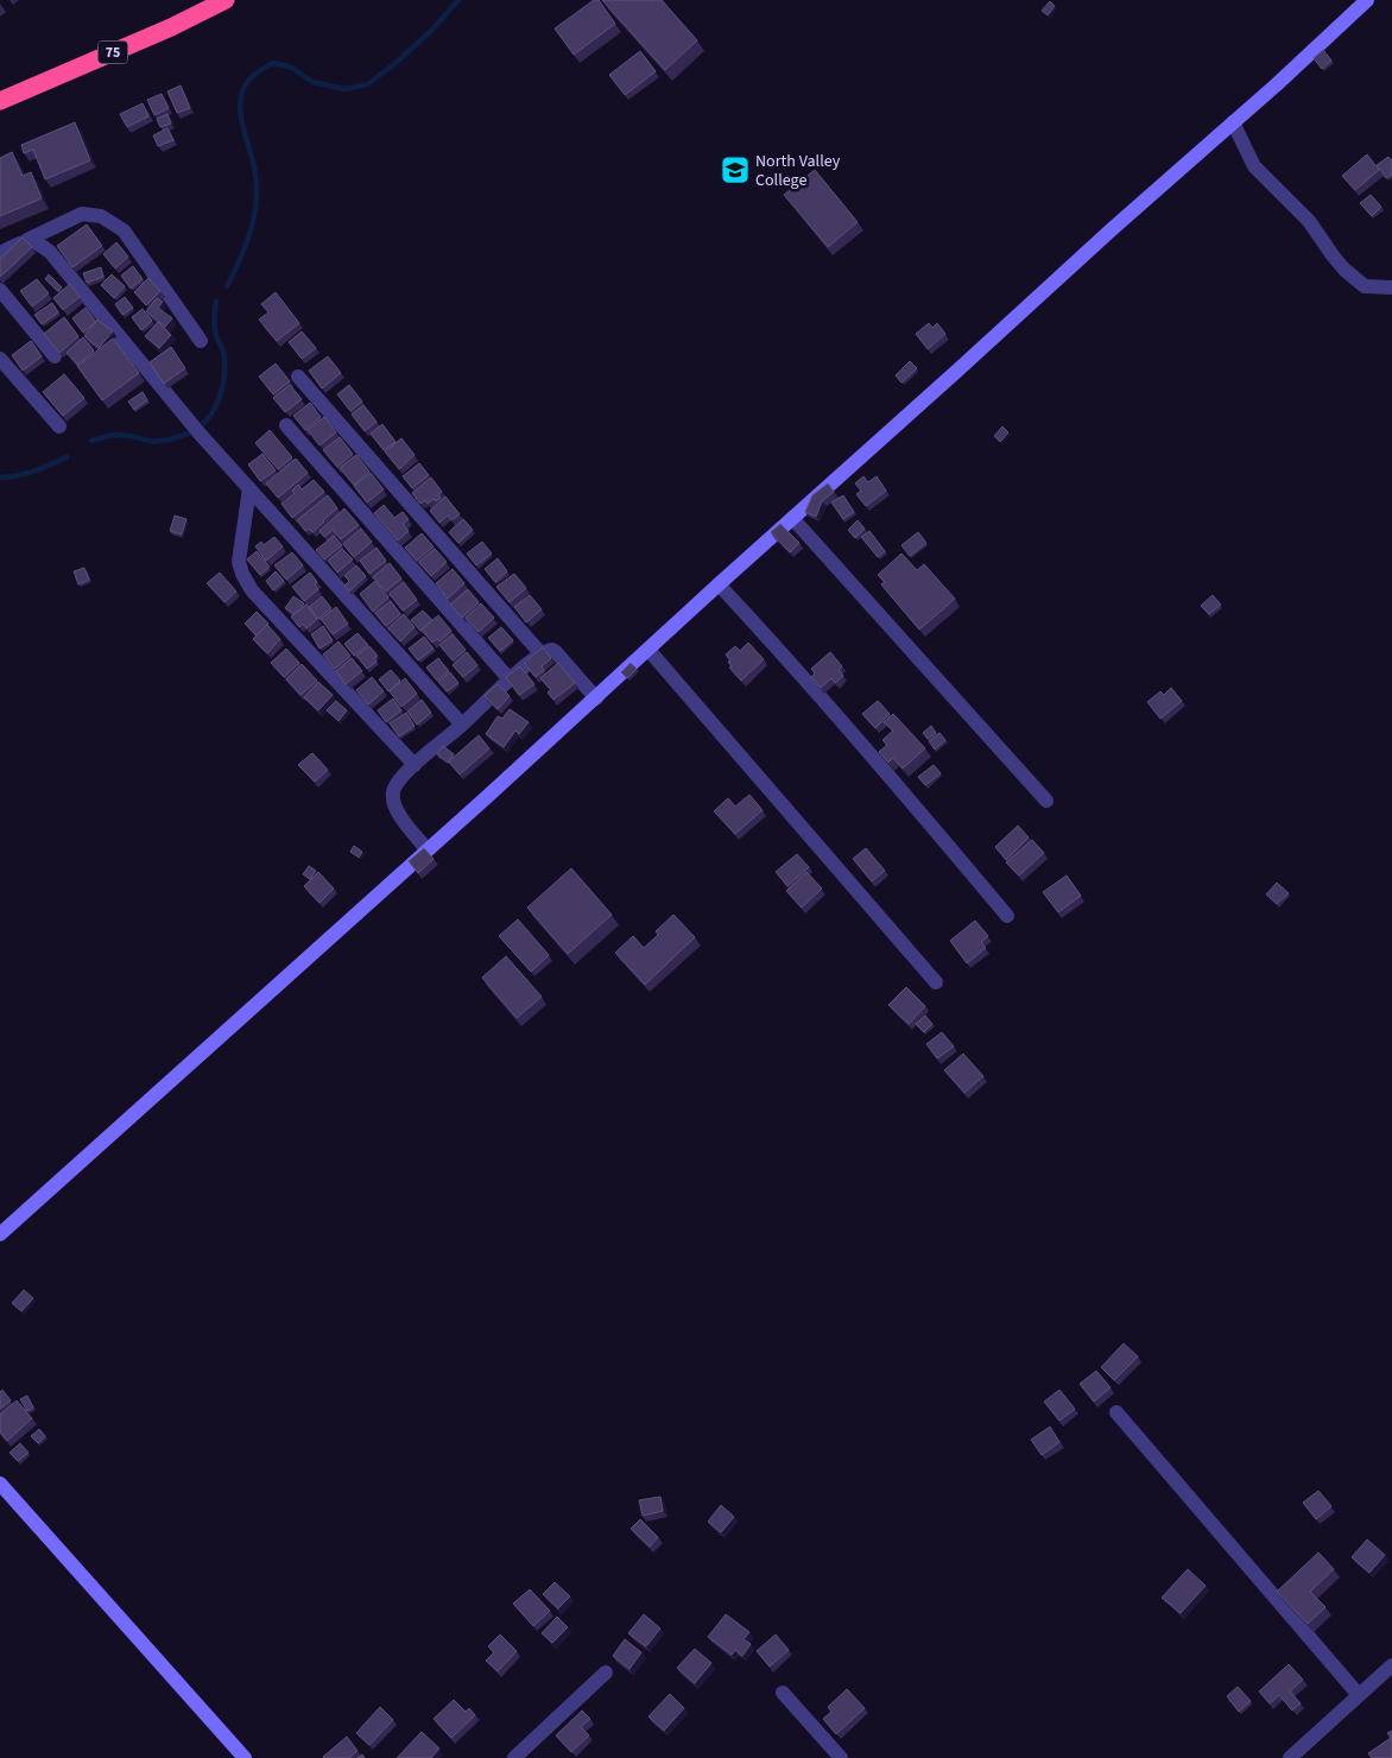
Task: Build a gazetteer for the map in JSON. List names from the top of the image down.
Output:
{
  "streets": {
    "highway": ["75"]
  },
  "places": {
    "school or university": ["North Valley College"]
  }
}
